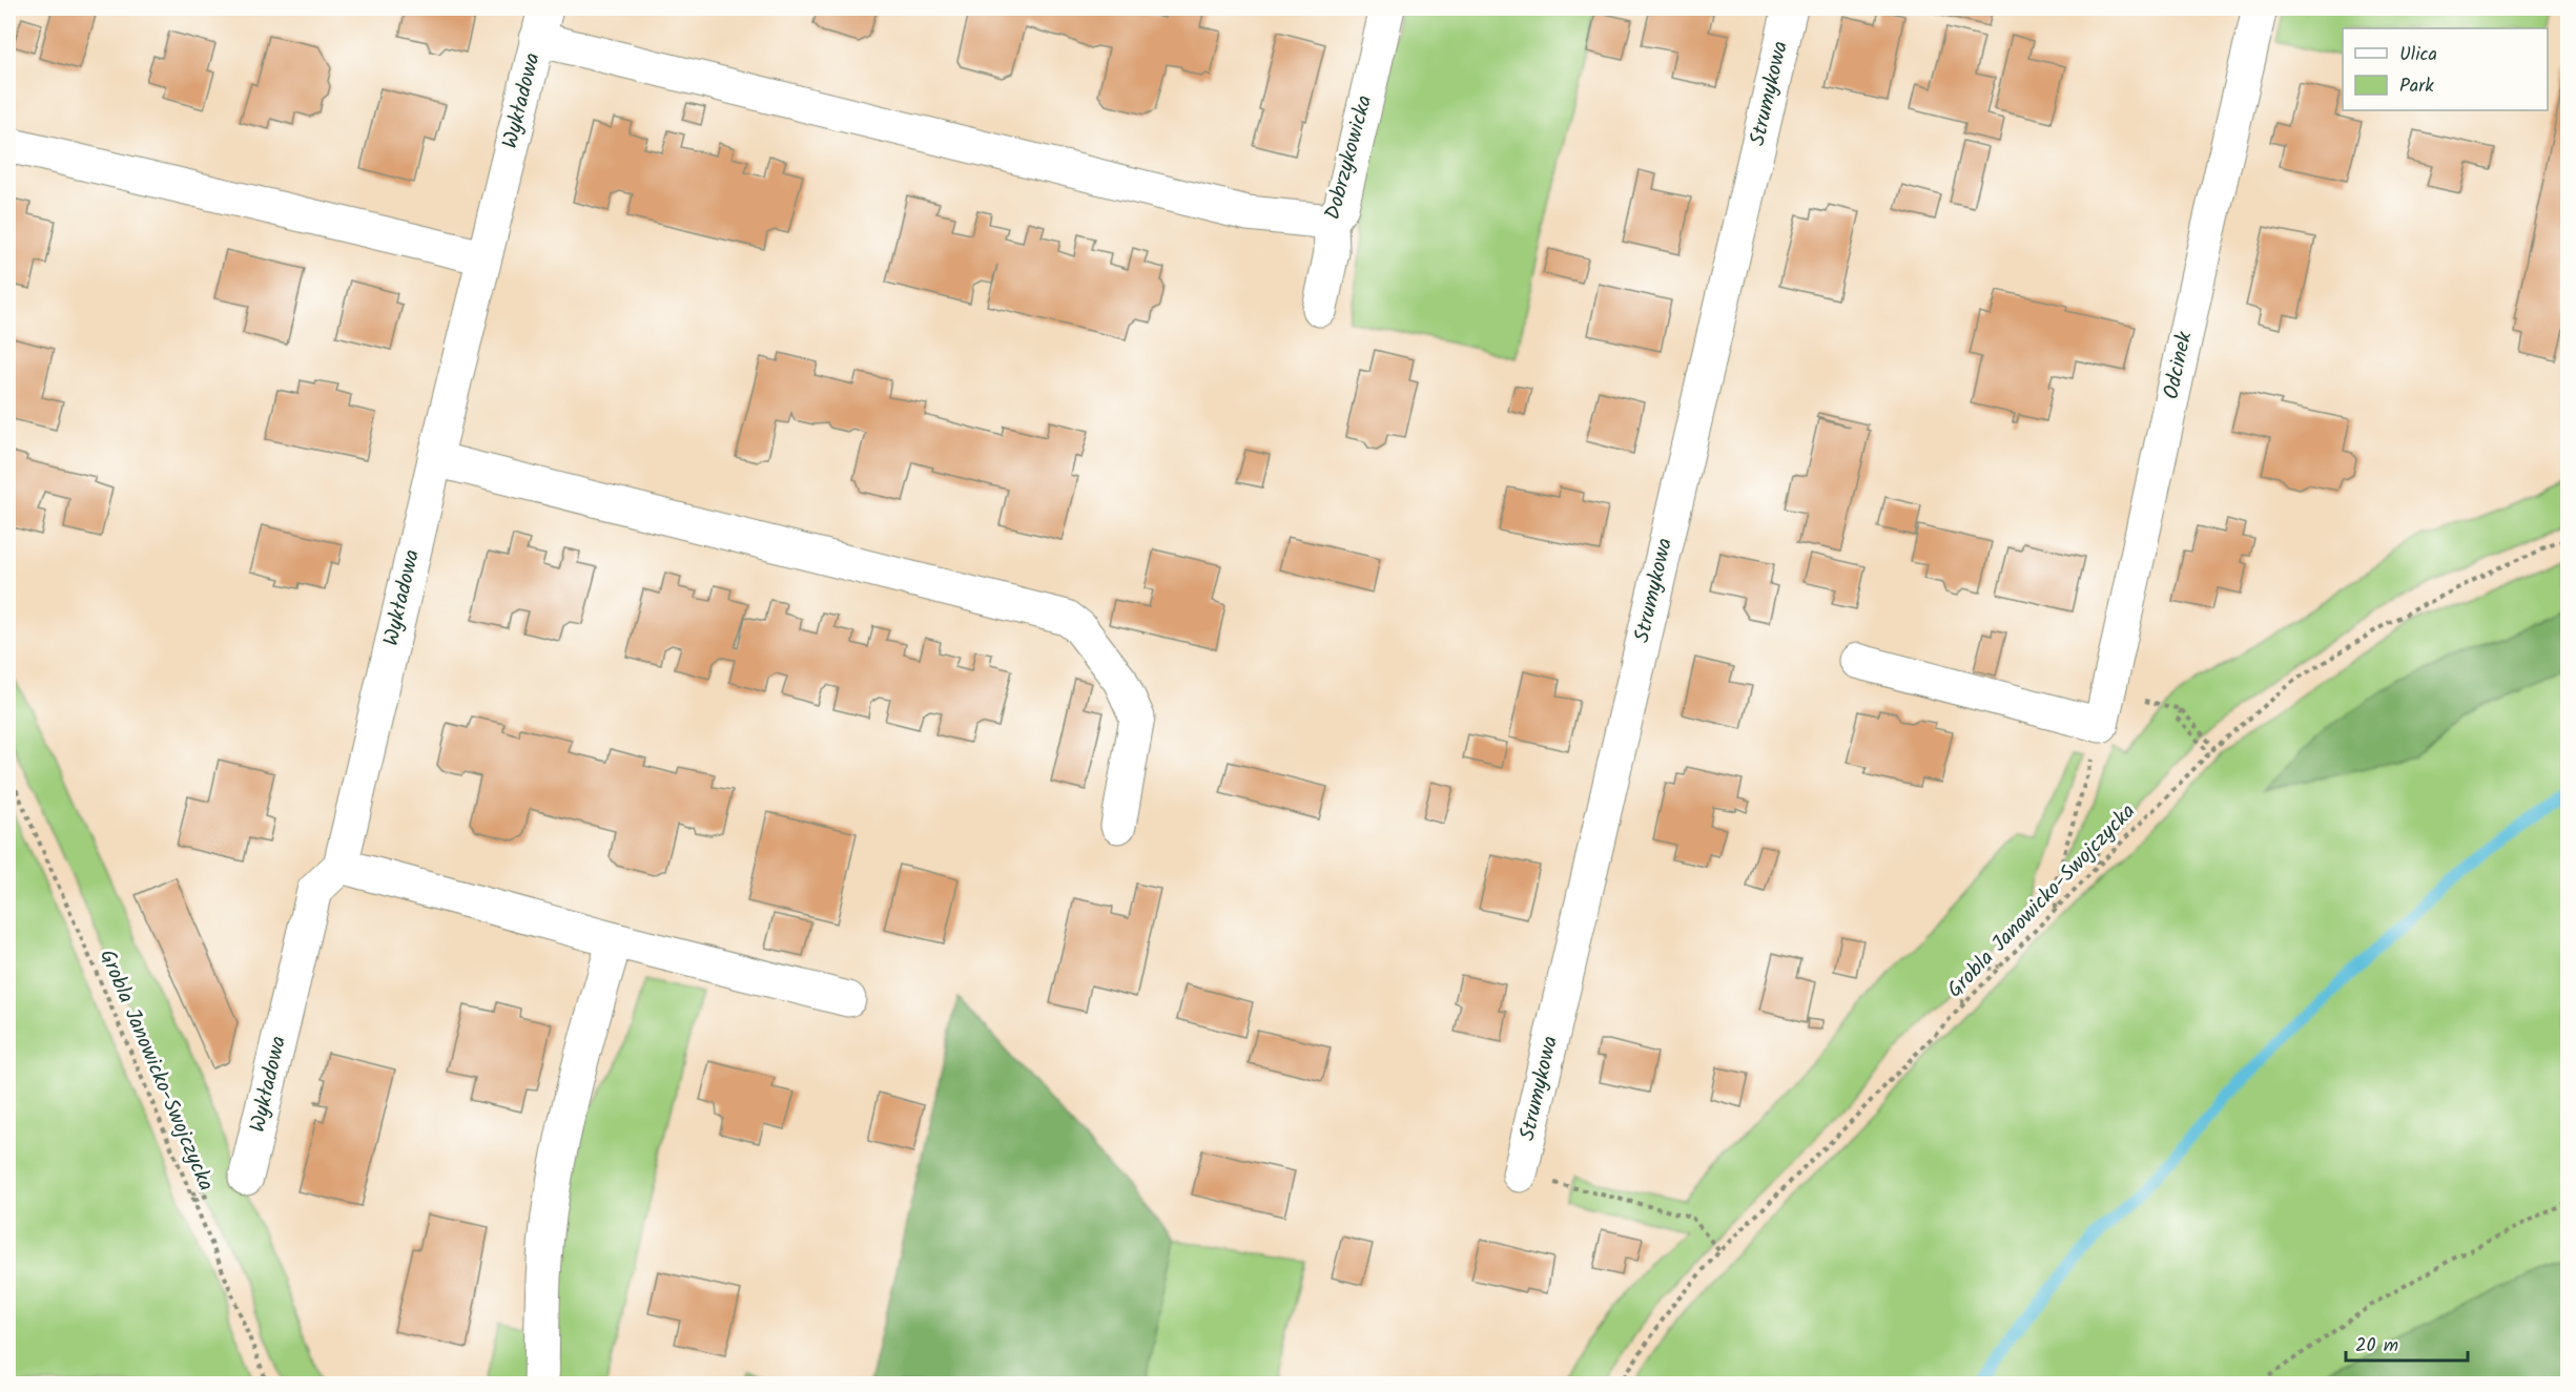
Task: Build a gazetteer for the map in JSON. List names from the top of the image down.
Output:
{
  "streets": {
    "street": [
      "Strumykowa",
      "Wykładowa",
      "Dobrzykowicka",
      "Odcinek"
    ],
    "path": ["Grobla Janowicko-Swojczycka"]
  },
  "legend": ["Ulica", "Park"],
  "scale_bar": "20 m"
}
